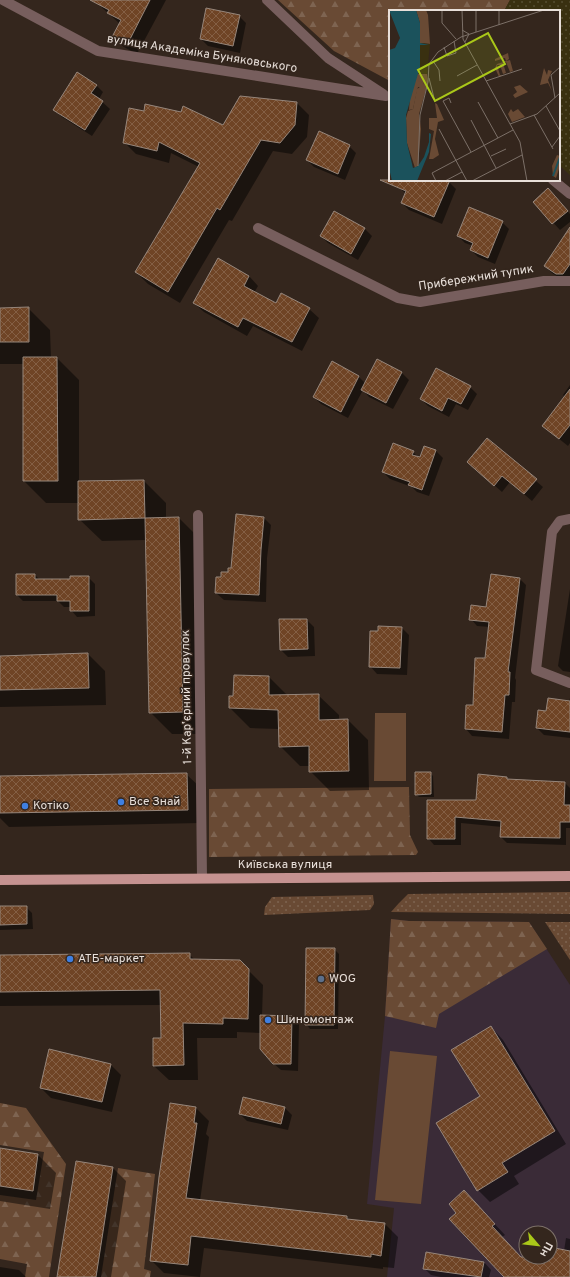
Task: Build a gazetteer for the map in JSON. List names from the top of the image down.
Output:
{
  "streets": {
    "main road": ["Київська вулиця"],
    "street": ["вулиця Академіка Буняковського", "Прибережний тупик", "1-й Карʼєрний провулок"]
  },
  "crossings": [
    ["1-й Карʼєрний провулок", "Київська вулиця"]
  ],
  "places": [
    "Все Знай",
    "Котіко",
    "АТБ-маркет",
    "WOG",
    "Шиномонтаж"
  ],
  "north": "bottom right"
}
